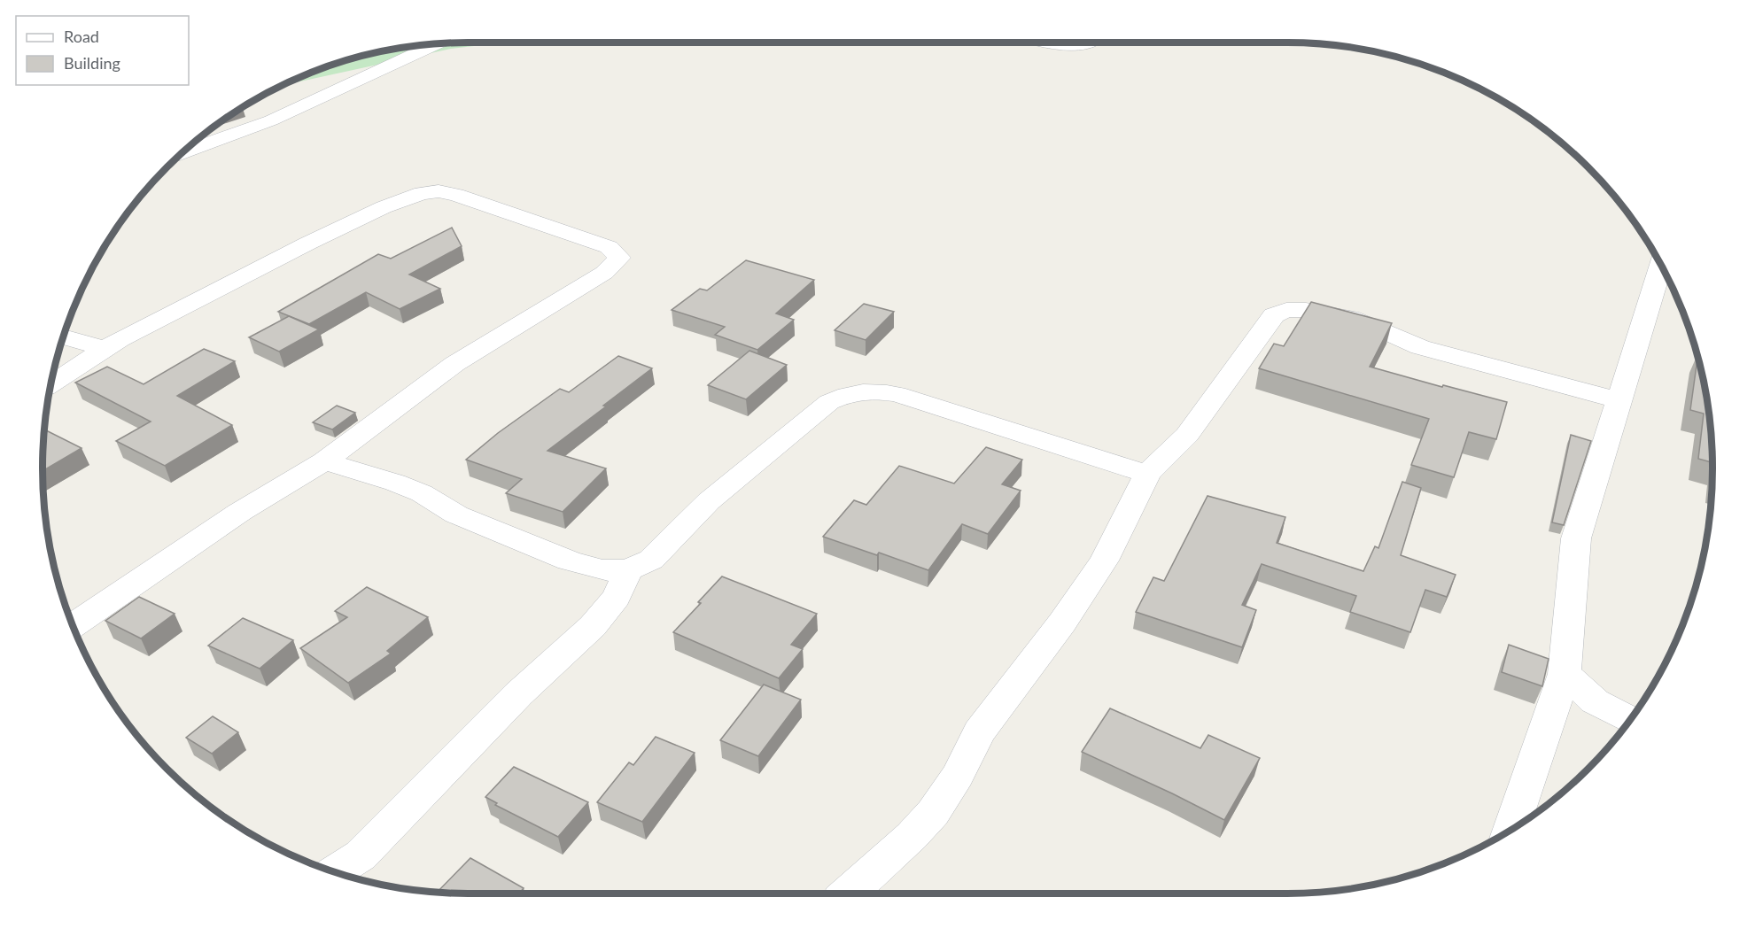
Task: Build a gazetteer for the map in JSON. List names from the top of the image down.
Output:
{
  "legend": ["Road", "Building"]
}
